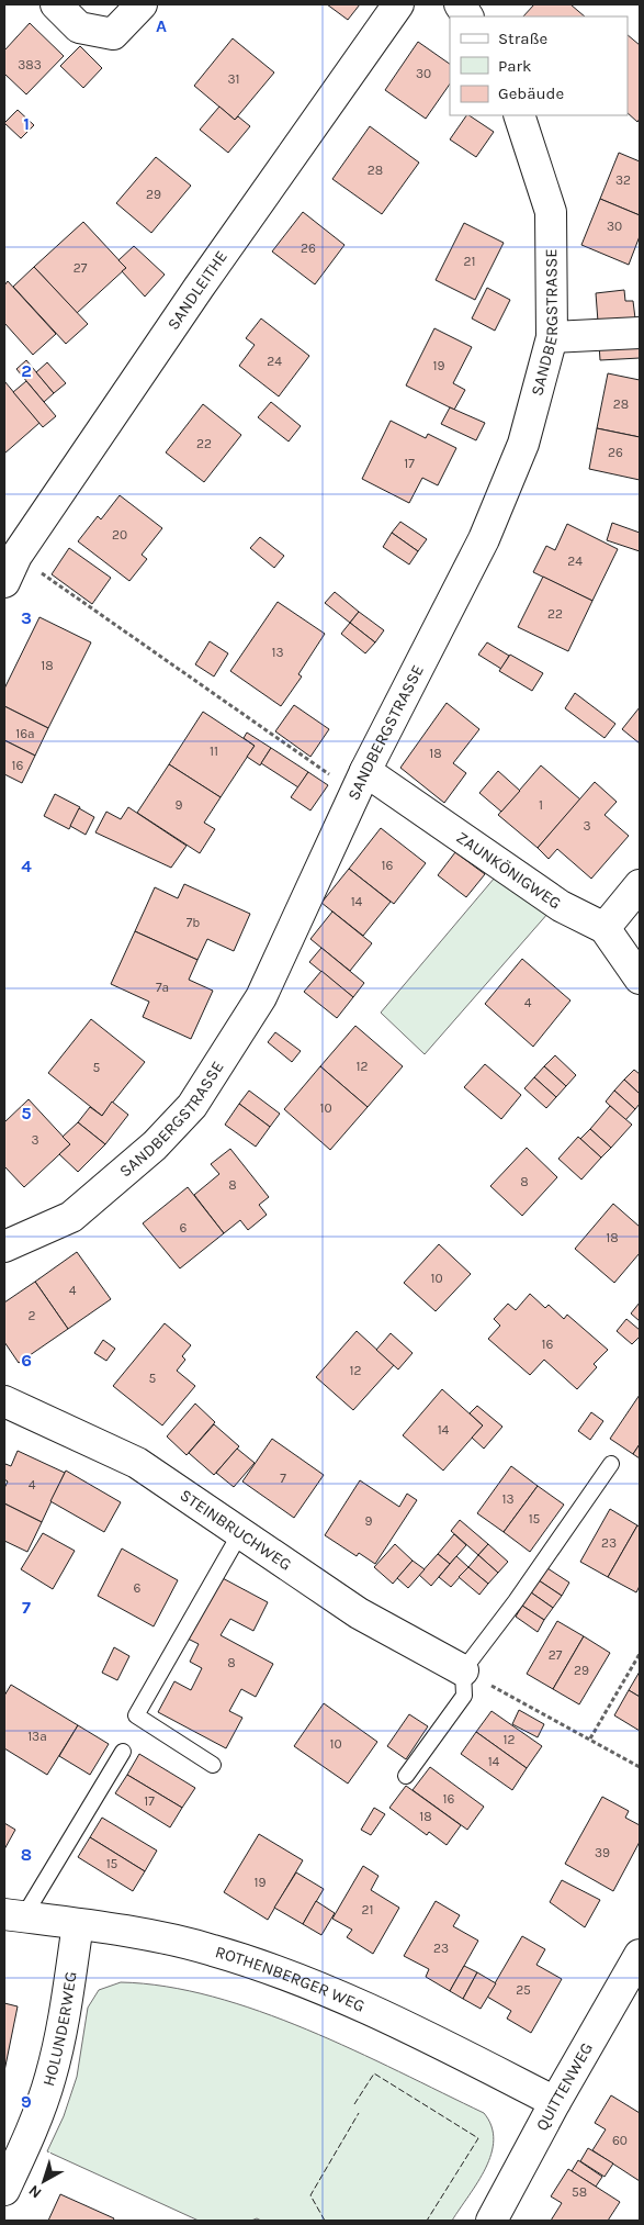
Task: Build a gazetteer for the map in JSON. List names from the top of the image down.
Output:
{
  "streets": {
    "street": [
      "SANDLEITHE",
      "SANDBERGSTRASSE",
      "ZAUNKÖNIGWEG",
      "STEINBRUCHWEG",
      "ROTHENBERGER WEG",
      "HOLUNDERWEG",
      "QUITTENWEG"
    ]
  },
  "crossings": [
    ["SANDBERGSTRASSE", "ZAUNKÖNIGWEG"],
    ["ROTHENBERGER WEG", "HOLUNDERWEG"],
    ["ROTHENBERGER WEG", "QUITTENWEG"]
  ],
  "house_numbers": [
    "383",
    "30",
    "31",
    "28",
    "32",
    "29",
    "30",
    "26",
    "21",
    "27",
    "24",
    "19",
    "28",
    "22",
    "26",
    "17",
    "20",
    "24",
    "22",
    "13",
    "18",
    "16a",
    "11",
    "18",
    "16",
    "9",
    "1",
    "3",
    "16",
    "14",
    "7b",
    "7a",
    "4",
    "12",
    "5",
    "10",
    "3",
    "8",
    "8",
    "6",
    "18",
    "10",
    "4",
    "2",
    "16",
    "12",
    "5",
    "14",
    "7",
    "4",
    "13",
    "15",
    "9",
    "23",
    "6",
    "27",
    "8",
    "29",
    "13a",
    "12",
    "10",
    "14",
    "16",
    "17",
    "18",
    "39",
    "15",
    "19",
    "21",
    "23",
    "25",
    "60",
    "58"
  ],
  "legend": ["Straße", "Park", "Gebäude"],
  "north": "bottom left",
  "grid": {
    "columns": ["A"],
    "rows": [
      "1",
      "2",
      "3",
      "4",
      "5",
      "6",
      "7",
      "8",
      "9"
    ]
  }
}
